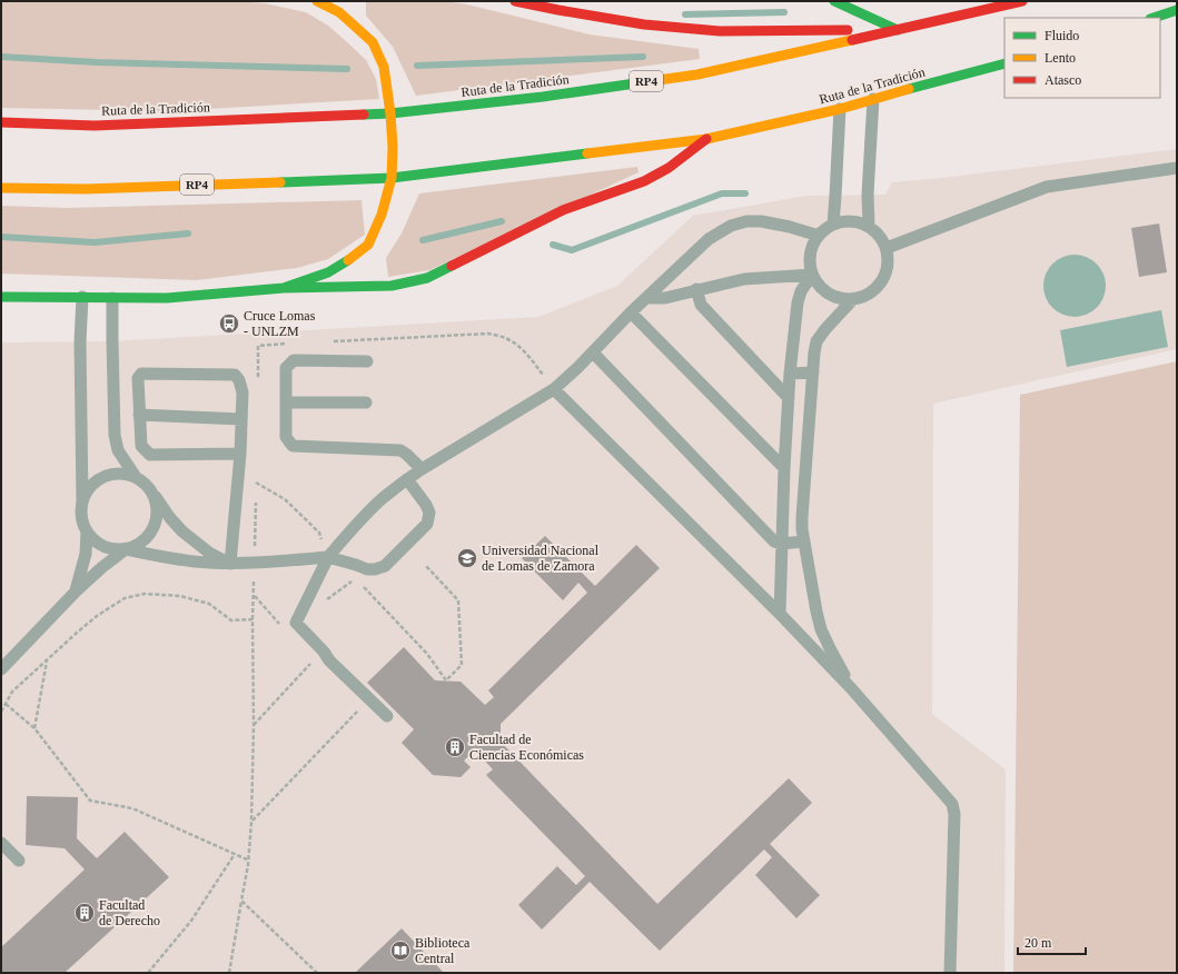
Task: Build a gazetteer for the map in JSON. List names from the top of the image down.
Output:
{
  "streets": {
    "main road": ["RP4", "Ruta de la Tradición"]
  },
  "places": {
    "bus stop": ["Cruce Lomas - UNLZM"],
    "school or university": ["Universidad Nacional de Lomas de Zamora"],
    "building": ["Facultad de Ciencias Económicas", "Facultad de Derecho"],
    "library": ["Biblioteca Central"]
  },
  "legend": ["Fluido", "Lento", "Atasco"],
  "scale_bar": "20 m"
}
